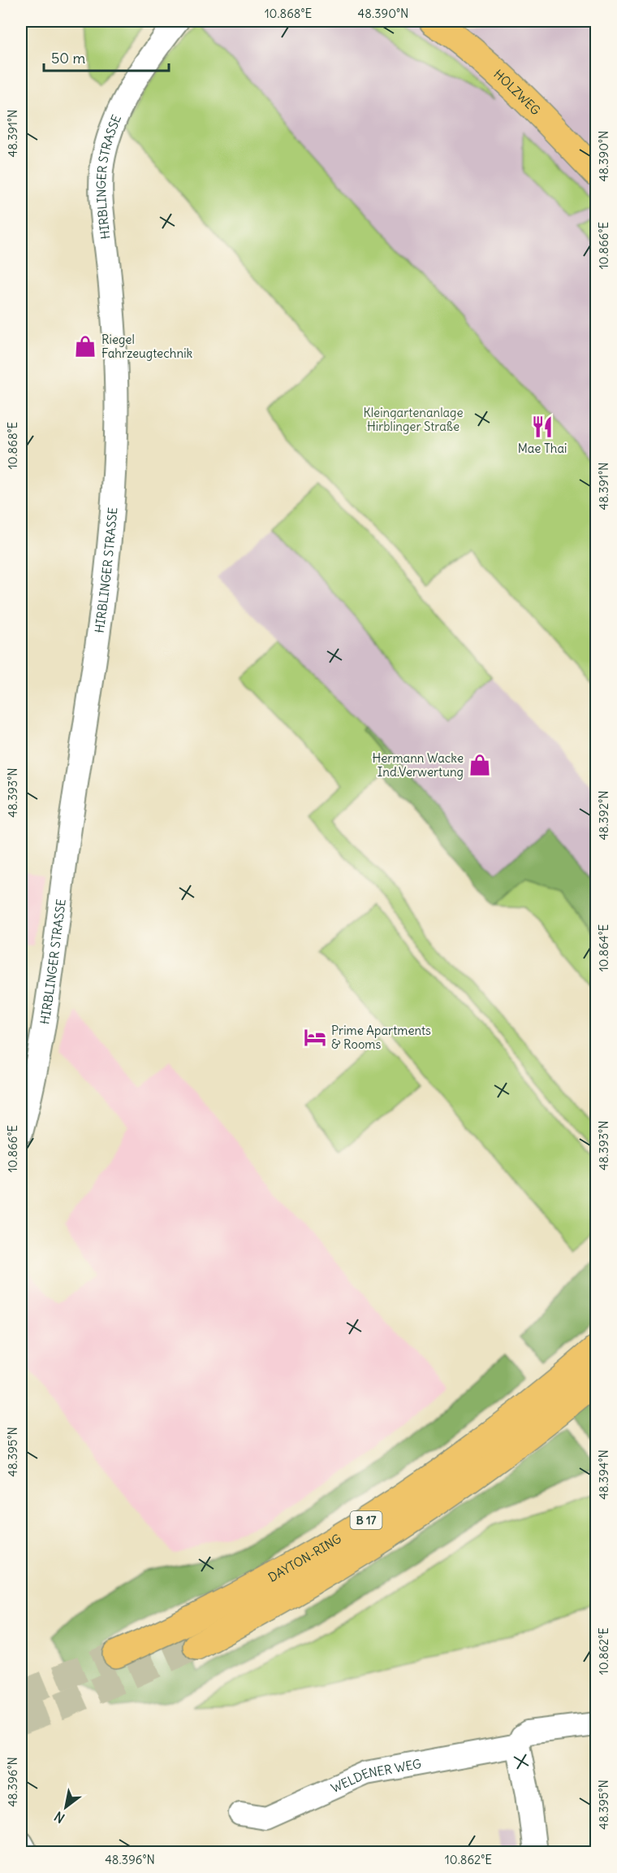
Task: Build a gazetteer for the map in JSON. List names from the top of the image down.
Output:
{
  "streets": {
    "main road": ["HOLZWEG", "B 17", "DAYTON-RING"],
    "street": ["HIRBLINGER STRASSE", "WELDENER WEG"]
  },
  "parks": ["Kleingartenanlage Hirblinger Straße"],
  "places": {
    "shop": ["Riegel Fahrzeugtechnik", "Hermann Wacke Ind.Verwertung"],
    "restaurant": ["Mae Thai"],
    "hotel": ["Prime Apartments & Rooms"]
  },
  "scale_bar": "50 m",
  "north": "bottom left",
  "coordinates": [
    "10.868°E",
    "48.390°N",
    "48.391°N",
    "10.866°E",
    "48.393°N",
    "48.392°N",
    "10.864°E",
    "48.395°N",
    "48.394°N",
    "10.862°E",
    "48.396°N"
  ]
}
